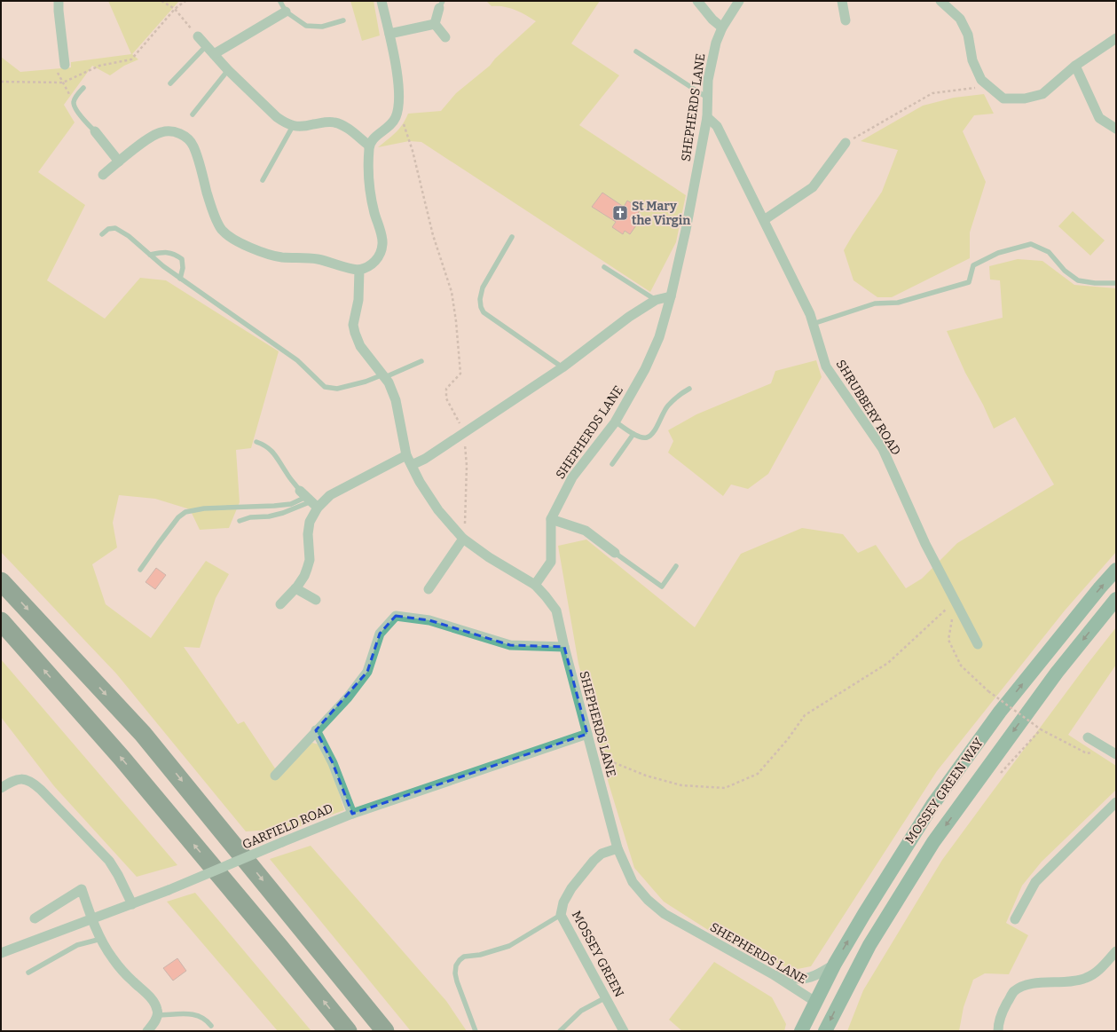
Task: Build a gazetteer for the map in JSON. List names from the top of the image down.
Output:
{
  "streets": {
    "main road": ["MOSSEY GREEN WAY"],
    "street": [
      "SHEPHERDS LANE",
      "SHRUBBERY ROAD",
      "GARFIELD ROAD",
      "MOSSEY GREEN"
    ]
  },
  "crossings": [
    ["SHEPHERDS LANE", "SHRUBBERY ROAD"],
    ["SHEPHERDS LANE", "MOSSEY GREEN WAY"],
    ["SHEPHERDS LANE", "GARFIELD ROAD"],
    ["SHEPHERDS LANE", "MOSSEY GREEN"]
  ],
  "places": {
    "church": ["St Mary the Virgin"]
  }
}
